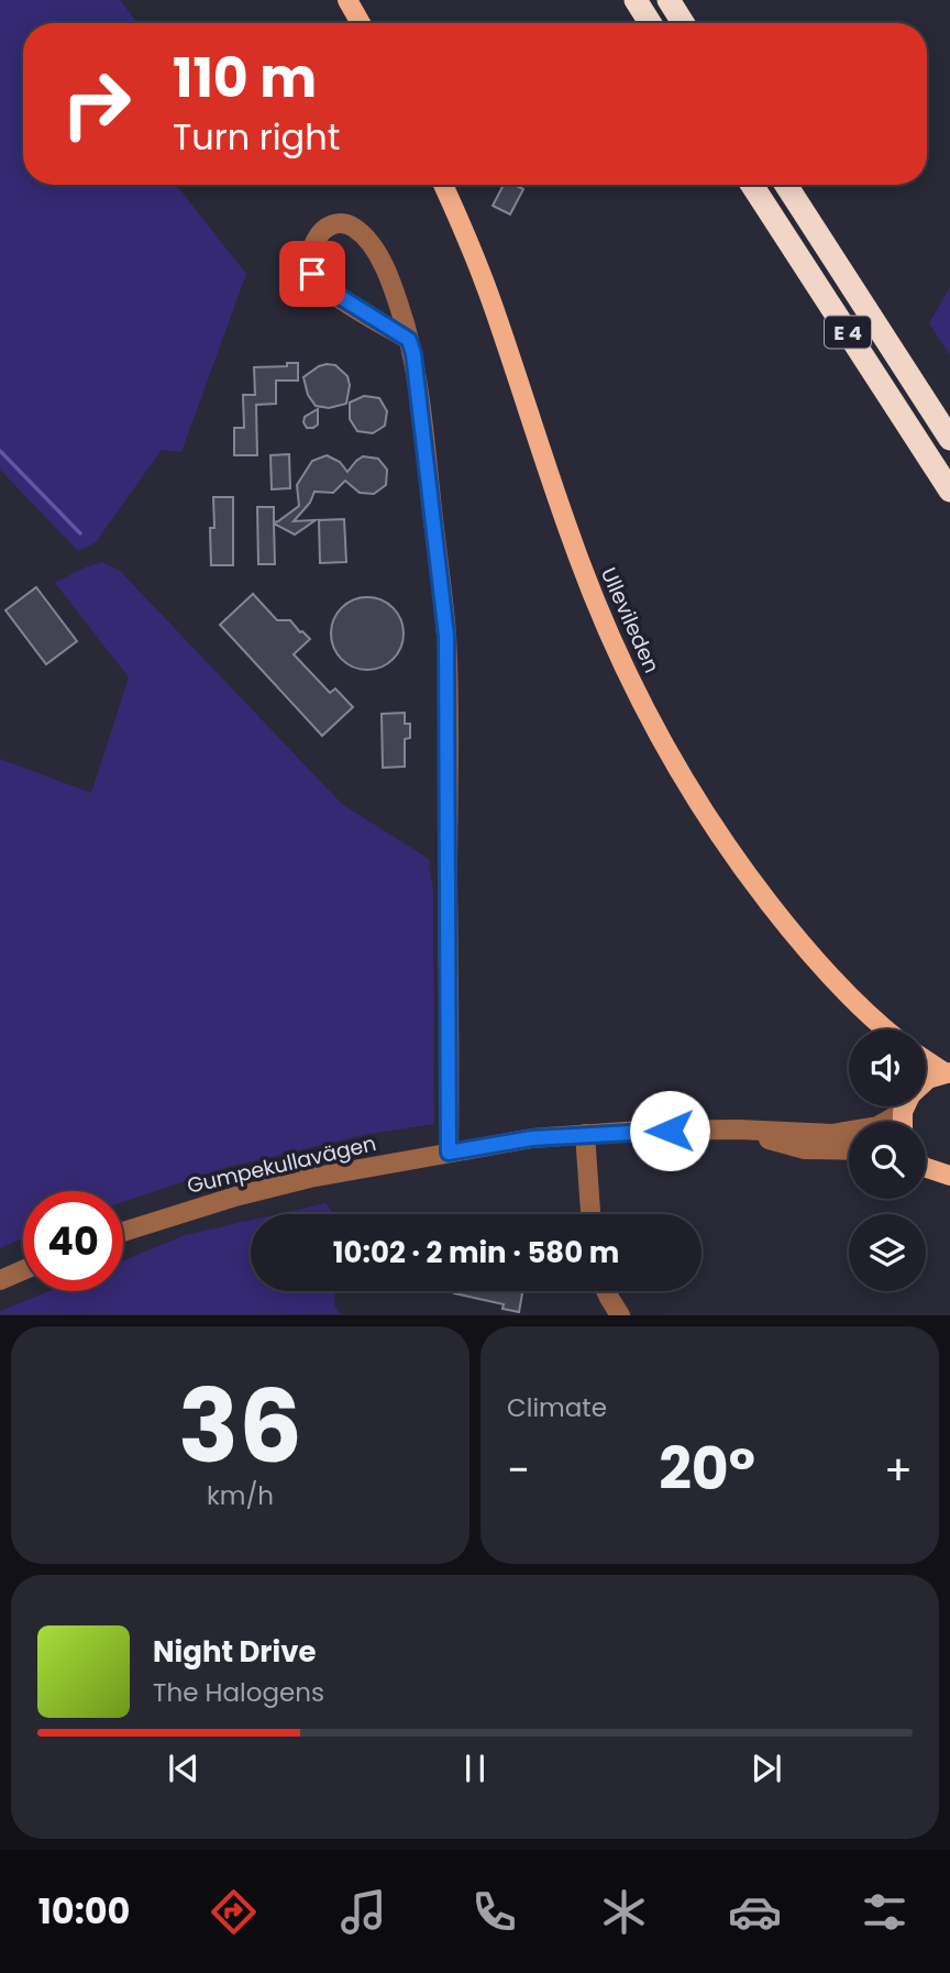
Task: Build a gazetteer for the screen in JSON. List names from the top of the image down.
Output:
{
  "streets": {
    "highway": ["E 4"],
    "main road": ["Ullevileden"],
    "street": ["Gumpekullavägen"]
  },
  "page": {
    "turn": ["110 m", "Turn right"],
    "limit": "40",
    "trip": "10:02 · 2 min · 580 m",
    "tile": [
      ["36", "km/h"],
      "Climate"
    ],
    "heat": ["−", "20°", "+"],
    "song": ["Night Drive", "The Halogens"],
    "tabs": "10:00"
  }
}
